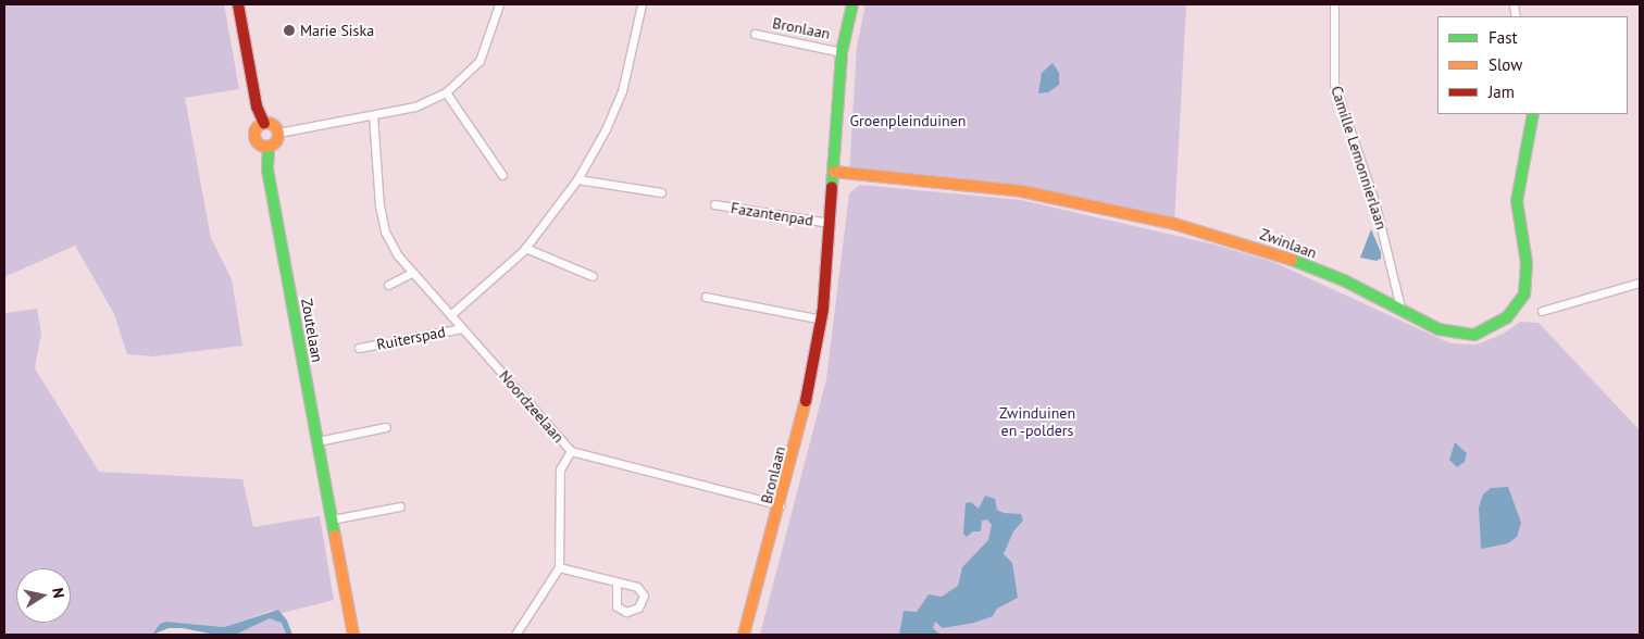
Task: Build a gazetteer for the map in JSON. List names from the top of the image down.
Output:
{
  "streets": {
    "street": [
      "Bronlaan",
      "Camille Lemonnierlaan",
      "Fazantenpad",
      "Zwinlaan",
      "Zoutelaan",
      "Ruiterspad",
      "Noordzeelaan"
    ]
  },
  "crossings": [
    ["Bronlaan", "Fazantenpad"],
    ["Bronlaan", "Zwinlaan"],
    ["Bronlaan", "Noordzeelaan"],
    ["Camille Lemonnierlaan", "Zwinlaan"],
    ["Ruiterspad", "Noordzeelaan"]
  ],
  "parks": ["Groenpleinduinen", "Zwinduinen en -polders"],
  "places": ["Marie Siska"],
  "legend": ["Fast", "Slow", "Jam"],
  "north": "right"
}
